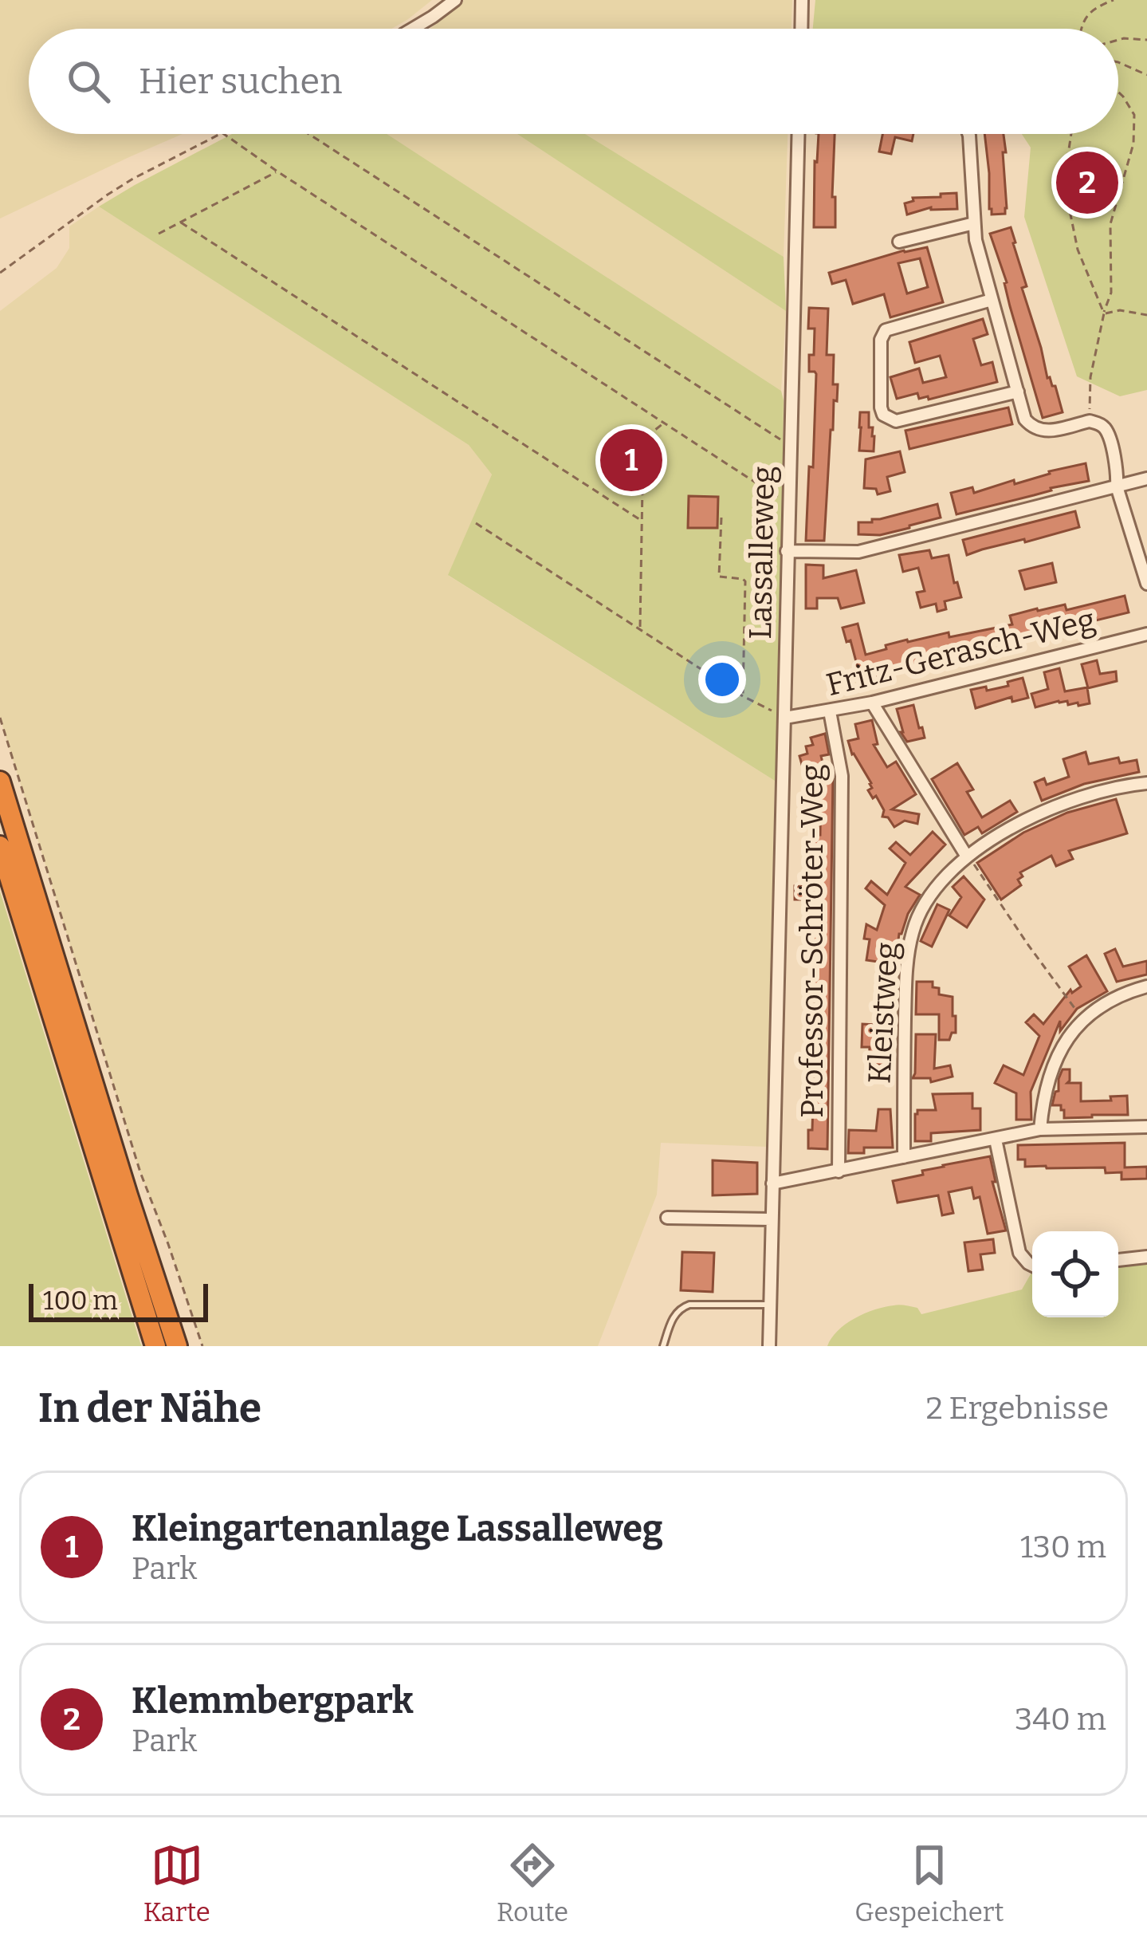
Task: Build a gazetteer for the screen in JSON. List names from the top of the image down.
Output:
{
  "streets": {
    "street": [
      "Lassalleweg",
      "Fritz-Gerasch-Weg",
      "Professor-Schröter-Weg",
      "Kleistweg"
    ]
  },
  "crossings": [
    ["Lassalleweg", "Fritz-Gerasch-Weg"],
    ["Fritz-Gerasch-Weg", "Professor-Schröter-Weg"]
  ],
  "scale_bar": "100 m",
  "page": {
    "search": "Hier suchen",
    "pins": ["2", "1"],
    "scale": "100 m",
    "heading": ["In der Nähe", "2 Ergebnisse"],
    "list": [
      {
        "mark": "1",
        "name": "Kleingartenanlage Lassalleweg",
        "note": "Park",
        "value": "130 m"
      },
      {
        "mark": "2",
        "name": "Klemmbergpark",
        "note": "Park",
        "value": "340 m"
      }
    ],
    "nav": ["Karte", "Route", "Gespeichert"]
  }
}
